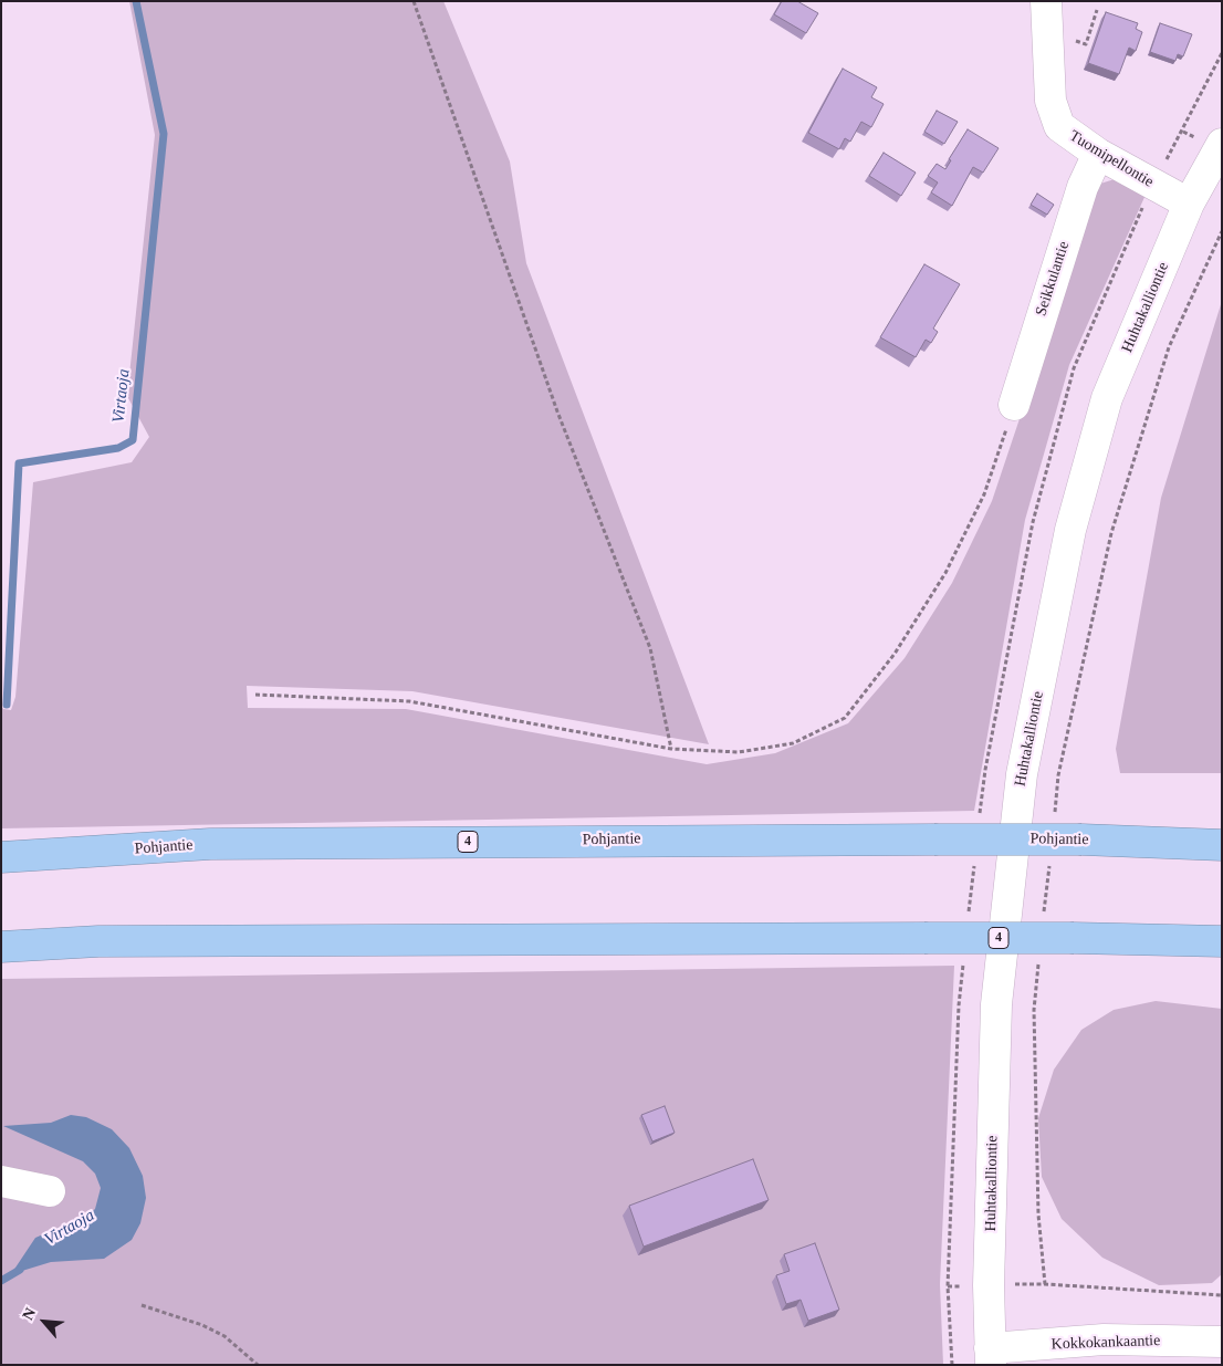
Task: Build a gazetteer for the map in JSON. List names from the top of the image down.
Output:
{
  "streets": {
    "highway": ["Pohjantie", "4"],
    "street": [
      "Tuomipellontie",
      "Seikkulantie",
      "Huhtakalliontie",
      "Kokkokankaantie"
    ]
  },
  "crossings": [
    ["Tuomipellontie", "Seikkulantie"],
    ["Tuomipellontie", "Huhtakalliontie"],
    ["Huhtakalliontie", "Kokkokankaantie"]
  ],
  "water": ["Virtaoja"],
  "north": "top left"
}
